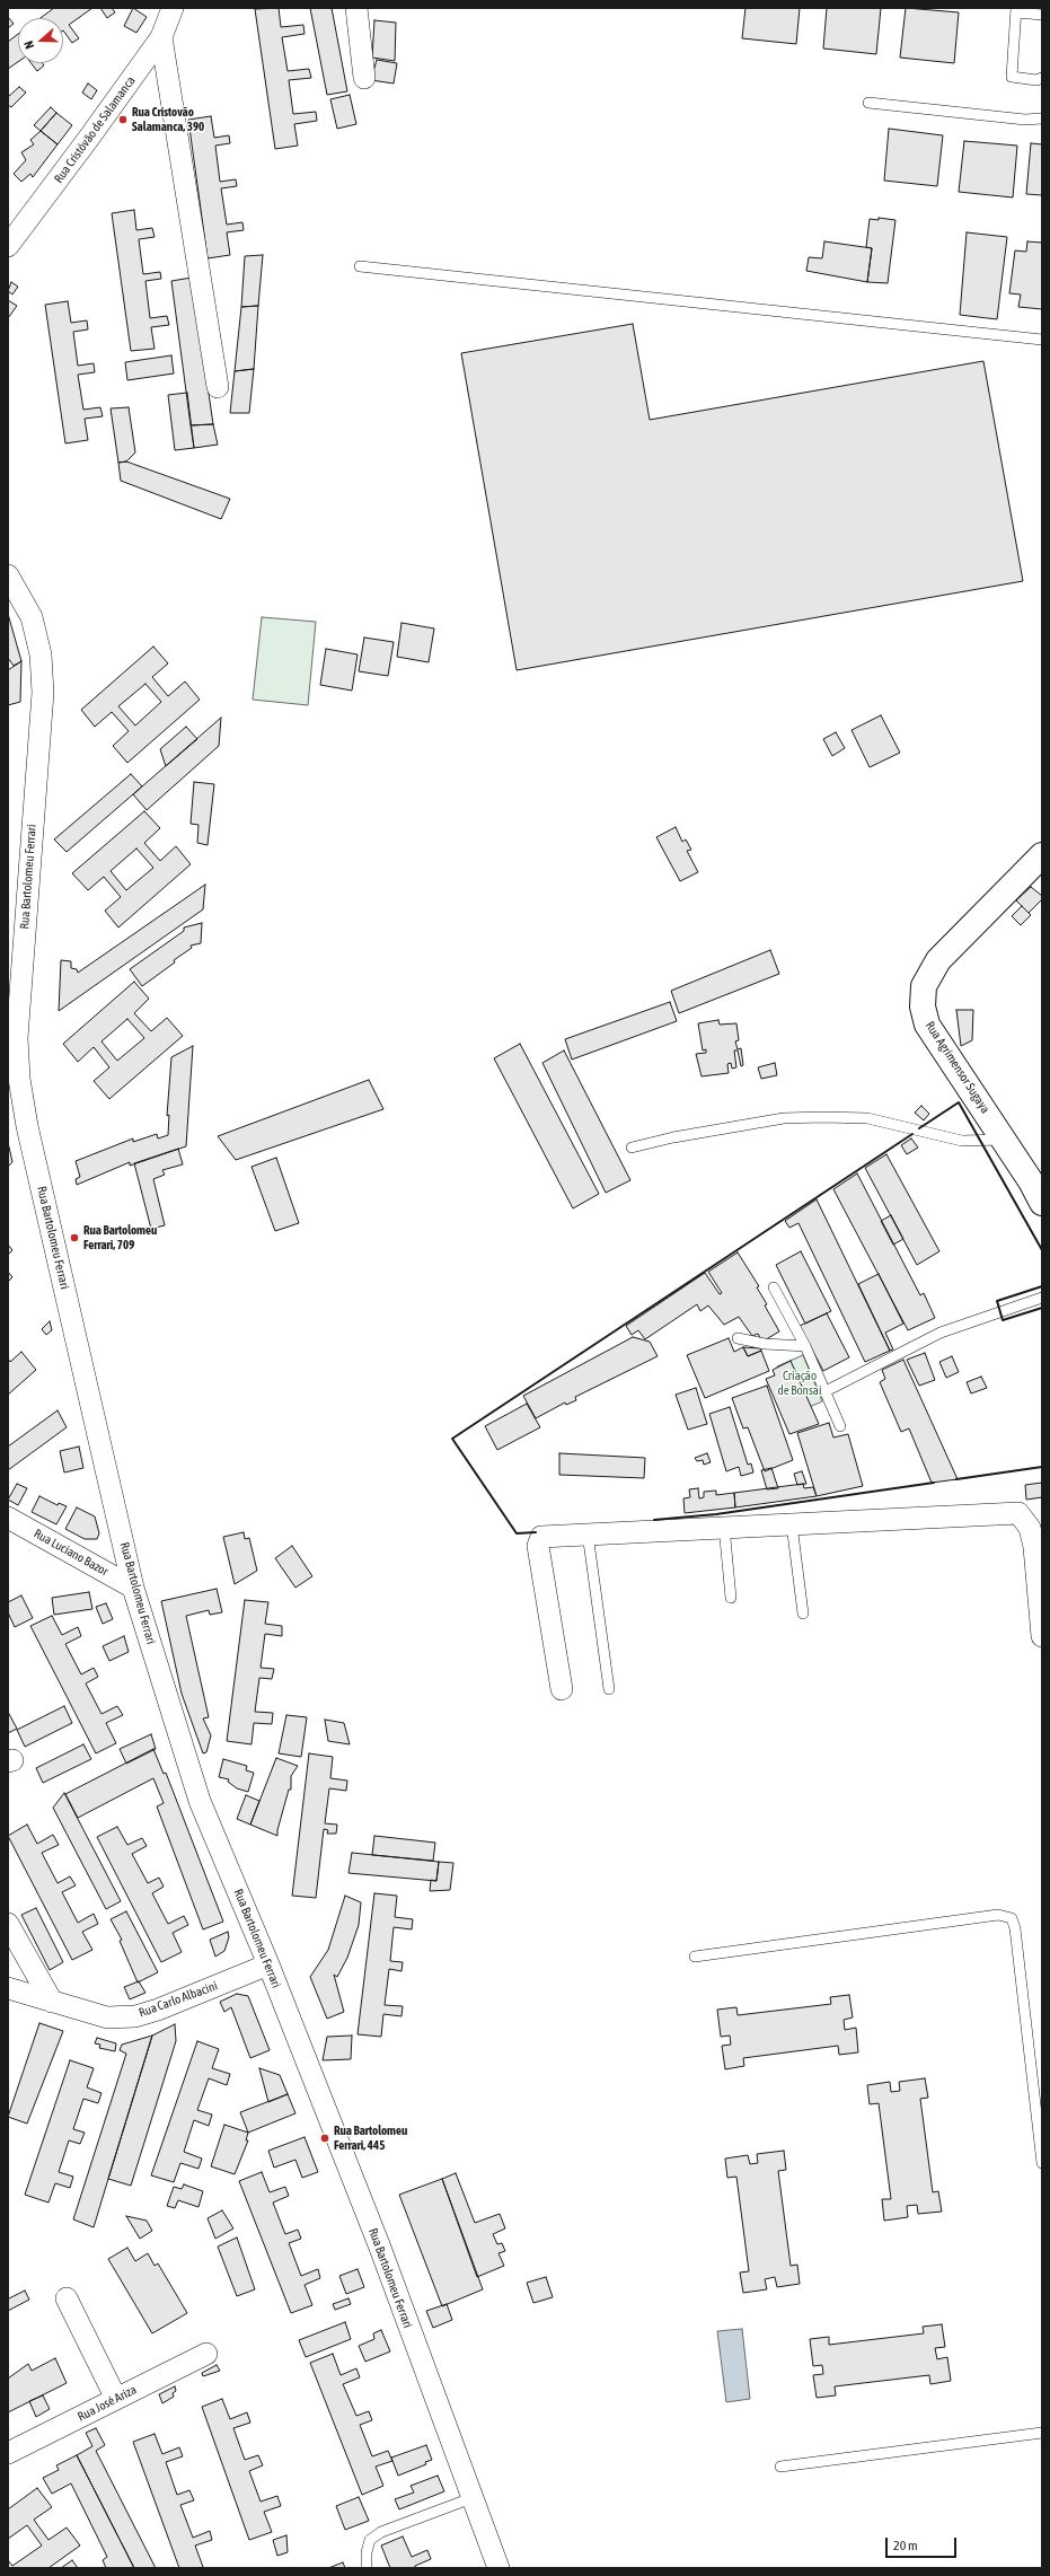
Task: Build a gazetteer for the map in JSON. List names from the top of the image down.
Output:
{
  "streets": {
    "main road": ["Rua Agrimensor Sugaya"],
    "street": [
      "Rua Cristóvão de Salamanca",
      "Rua Bartolomeu Ferrari",
      "Rua Luciano Bazor",
      "Rua Carlo Albacini",
      "Rua José Ariza"
    ]
  },
  "crossings": [
    ["Rua Bartolomeu Ferrari", "Rua Luciano Bazor"],
    ["Rua Bartolomeu Ferrari", "Rua Carlo Albacini"]
  ],
  "parks": ["Criação de Bonsai"],
  "places": ["Rua Cristovão Salamanca, 390", "Rua Bartolomeu Ferrari, 709", "Rua Bartolomeu Ferrari, 445"],
  "scale_bar": "20 m",
  "north": "left"
}
